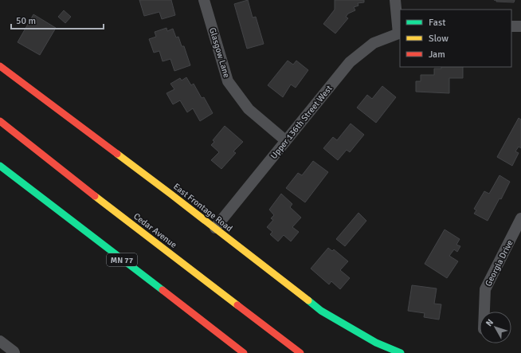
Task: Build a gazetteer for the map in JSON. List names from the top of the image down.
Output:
{
  "streets": {
    "main road": ["East Frontage Road", "Cedar Avenue", "MN 77"],
    "street": ["Glasgow Lane", "Upper 136th Street West", "Georgia Drive"]
  },
  "crossings": [
    ["Glasgow Lane", "Upper 136th Street West"],
    ["Upper 136th Street West", "East Frontage Road"]
  ],
  "legend": ["Fast", "Slow", "Jam"],
  "scale_bar": "50 m",
  "north": "top left"
}
